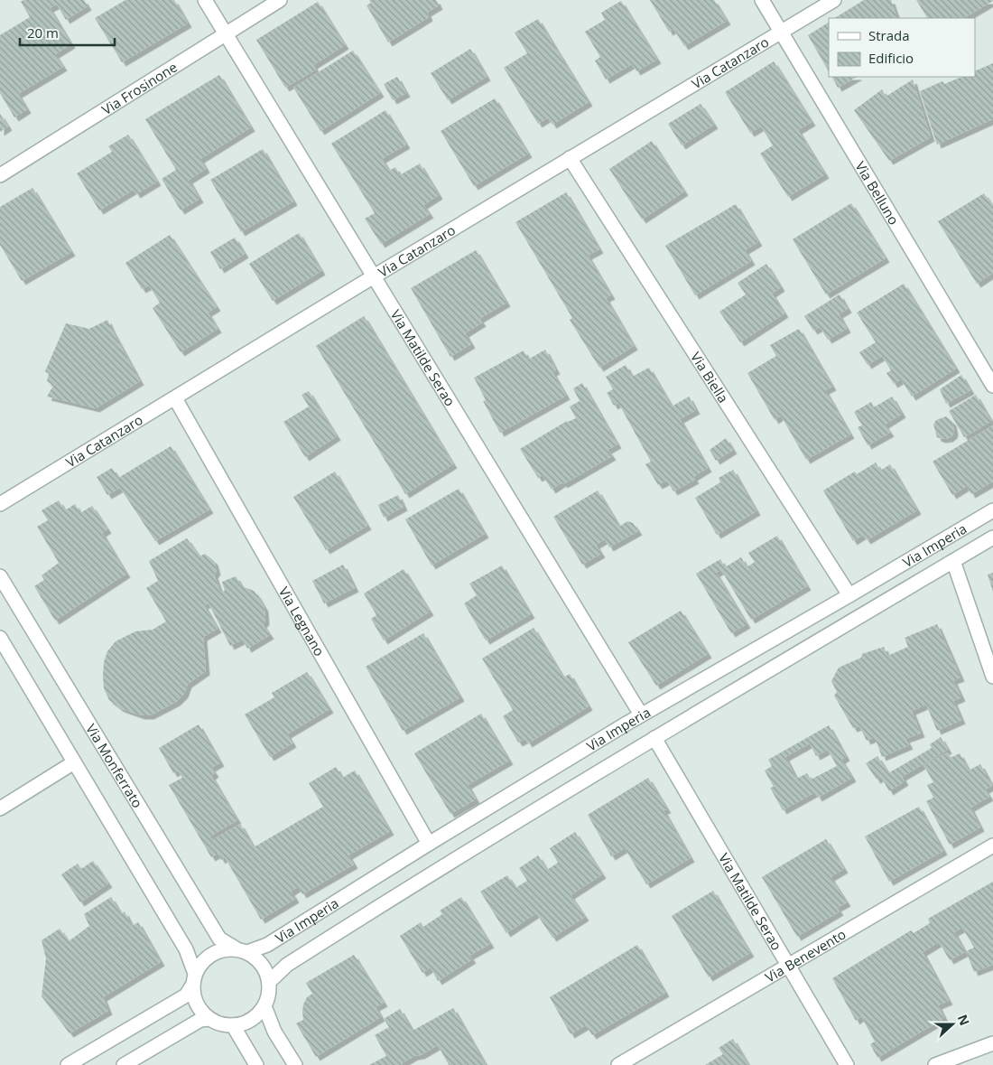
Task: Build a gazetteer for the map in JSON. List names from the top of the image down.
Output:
{
  "streets": {
    "street": [
      "Via Catanzaro",
      "Via Frosinone",
      "Via Belluno",
      "Via Matilde Serao",
      "Via Biella",
      "Via Imperia",
      "Via Legnano",
      "Via Monferrato",
      "Via Benevento"
    ]
  },
  "crossings": [
    ["Via Catanzaro", "Via Belluno"],
    ["Via Catanzaro", "Via Matilde Serao"],
    ["Via Catanzaro", "Via Biella"],
    ["Via Catanzaro", "Via Legnano"],
    ["Via Frosinone", "Via Matilde Serao"],
    ["Via Matilde Serao", "Via Imperia"],
    ["Via Matilde Serao", "Via Benevento"],
    ["Via Biella", "Via Imperia"],
    ["Via Imperia", "Via Legnano"],
    ["Via Imperia", "Via Monferrato"]
  ],
  "legend": ["Strada", "Edificio"],
  "scale_bar": "20 m",
  "north": "right"
}
